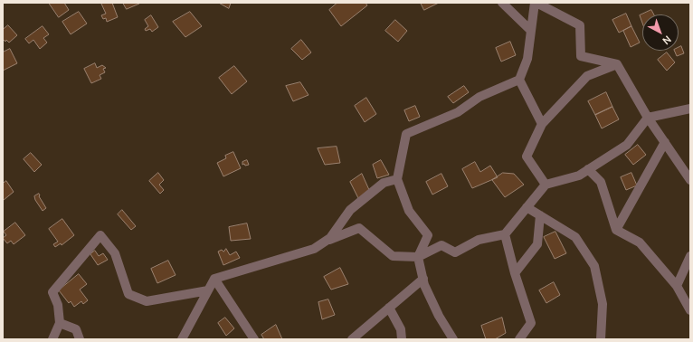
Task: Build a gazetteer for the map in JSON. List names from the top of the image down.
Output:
{
  "north": "bottom right"
}
